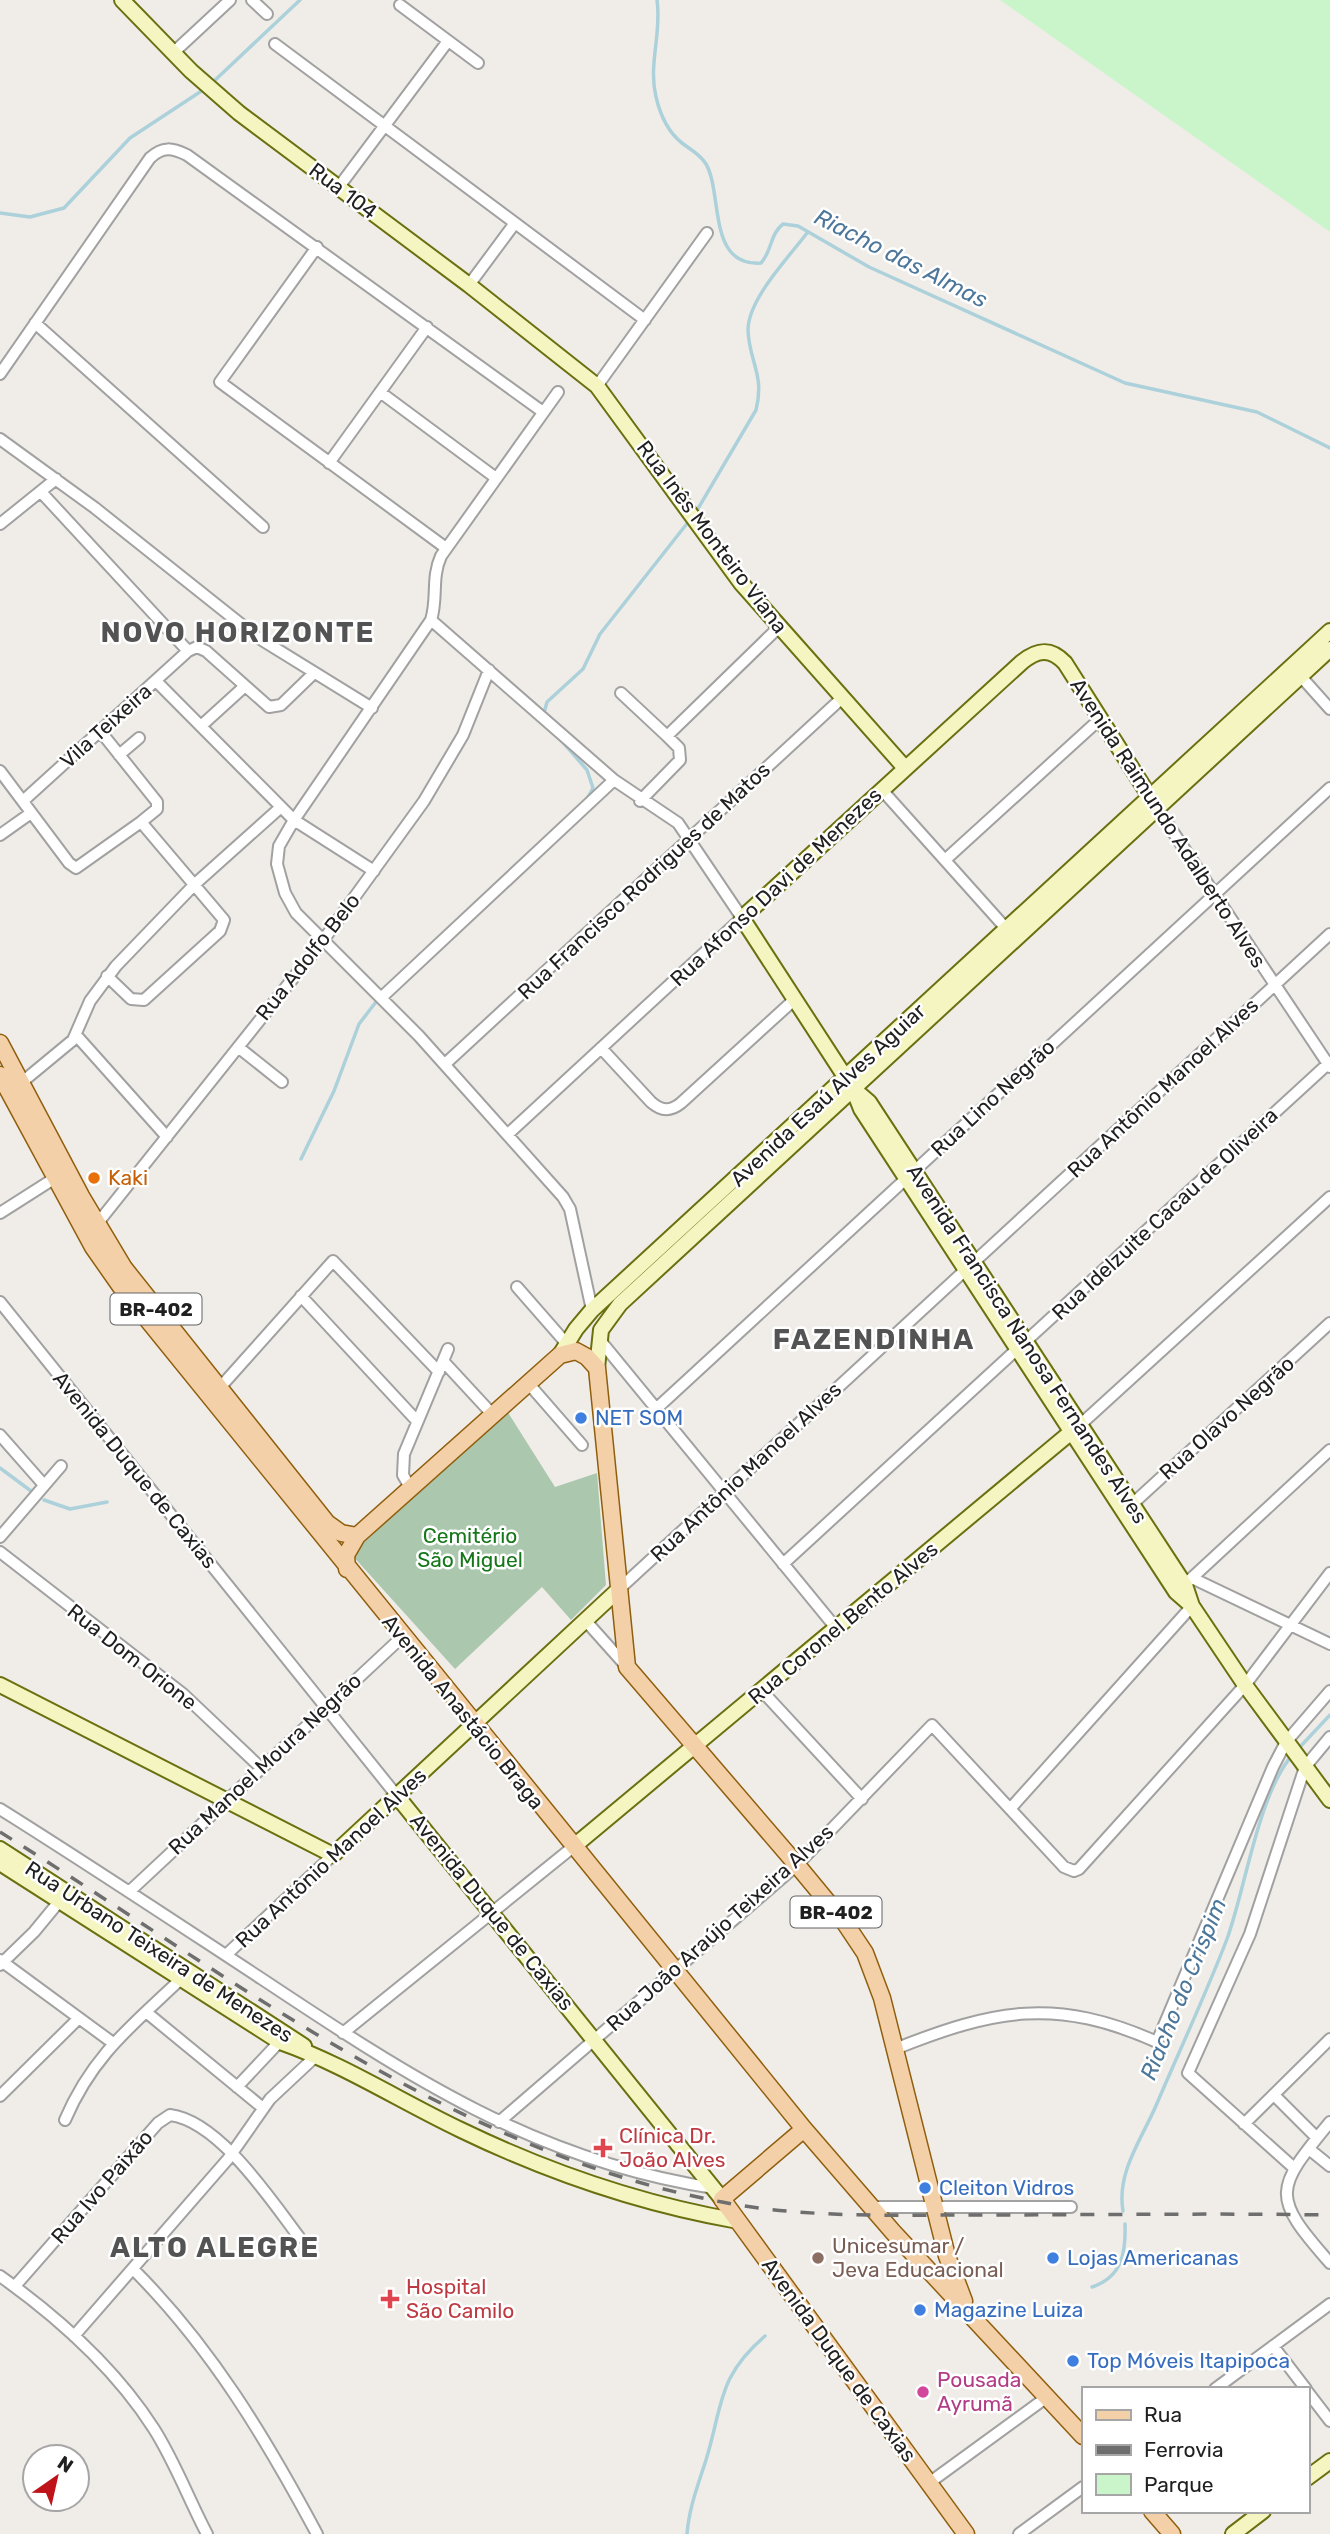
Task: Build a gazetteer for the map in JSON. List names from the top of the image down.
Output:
{
  "streets": {
    "main road": [
      "Avenida Esaú Alves Aguiar",
      "BR-402",
      "Avenida Duque de Caxias",
      "Avenida Anastácio Braga"
    ],
    "street": [
      "Rua 104",
      "Rua Inês Monteiro Viana",
      "Vila Teixeira",
      "Avenida Raimundo Adalberto Alves",
      "Rua Francisco Rodrigues de Matos",
      "Rua Afonso Davi de Menezes",
      "Rua Adolfo Belo",
      "Rua Antônio Manoel Alves",
      "Rua Lino Negrão",
      "Rua Idelzuite Cacau de Oliveira",
      "Avenida Francisca Nanosa Fernandes Alves",
      "Rua Olavo Negrão",
      "Rua Coronel Bento Alves",
      "Rua Dom Orione",
      "Rua Manoel Moura Negrão",
      "Rua João Araújo Teixeira Alves",
      "Rua Urbano Teixeira de Menezes",
      "Rua Ivo Paixão"
    ]
  },
  "crossings": [
    ["Rua 104", "Rua Inês Monteiro Viana"],
    ["Rua Inês Monteiro Viana", "Rua Francisco Rodrigues de Matos"],
    ["Rua Inês Monteiro Viana", "Rua Afonso Davi de Menezes"],
    ["Avenida Raimundo Adalberto Alves", "Rua Afonso Davi de Menezes"],
    ["Avenida Raimundo Adalberto Alves", "Rua Antônio Manoel Alves"],
    ["Avenida Raimundo Adalberto Alves", "Avenida Esaú Alves Aguiar"],
    ["Avenida Raimundo Adalberto Alves", "Rua Lino Negrão"],
    ["Avenida Raimundo Adalberto Alves", "Rua Idelzuite Cacau de Oliveira"],
    ["Rua Francisco Rodrigues de Matos", "Avenida Francisca Nanosa Fernandes Alves"],
    ["Rua Afonso Davi de Menezes", "Avenida Francisca Nanosa Fernandes Alves"],
    ["Rua Adolfo Belo", "Avenida Francisca Nanosa Fernandes Alves"],
    ["Rua Adolfo Belo", "Avenida Anastácio Braga"],
    ["Rua Antônio Manoel Alves", "Avenida Francisca Nanosa Fernandes Alves"],
    ["Rua Antônio Manoel Alves", "Avenida Duque de Caxias"],
    ["Rua Antônio Manoel Alves", "Avenida Anastácio Braga"],
    ["Rua Antônio Manoel Alves", "Rua Urbano Teixeira de Menezes"],
    ["Avenida Esaú Alves Aguiar", "Avenida Francisca Nanosa Fernandes Alves"],
    ["Avenida Esaú Alves Aguiar", "Avenida Anastácio Braga"],
    ["Rua Lino Negrão", "Avenida Francisca Nanosa Fernandes Alves"],
    ["Rua Idelzuite Cacau de Oliveira", "Avenida Francisca Nanosa Fernandes Alves"],
    ["BR-402", "Rua Coronel Bento Alves"],
    ["BR-402", "Avenida Anastácio Braga"],
    ["BR-402", "Rua João Araújo Teixeira Alves"],
    ["Avenida Francisca Nanosa Fernandes Alves", "Rua Olavo Negrão"],
    ["Avenida Francisca Nanosa Fernandes Alves", "Rua Coronel Bento Alves"],
    ["Avenida Duque de Caxias", "Rua Coronel Bento Alves"],
    ["Avenida Duque de Caxias", "Rua Manoel Moura Negrão"],
    ["Avenida Duque de Caxias", "Rua João Araújo Teixeira Alves"],
    ["Avenida Duque de Caxias", "Rua Urbano Teixeira de Menezes"],
    ["Rua Coronel Bento Alves", "Avenida Anastácio Braga"],
    ["Rua Coronel Bento Alves", "Rua Urbano Teixeira de Menezes"],
    ["Rua Dom Orione", "Rua Manoel Moura Negrão"],
    ["Avenida Anastácio Braga", "Rua Manoel Moura Negrão"],
    ["Avenida Anastácio Braga", "Rua João Araújo Teixeira Alves"],
    ["Rua Manoel Moura Negrão", "Rua Urbano Teixeira de Menezes"],
    ["Rua João Araújo Teixeira Alves", "Rua Urbano Teixeira de Menezes"]
  ],
  "districts": ["NOVO HORIZONTE", "FAZENDINHA", "ALTO ALEGRE"],
  "water": ["Riacho das Almas", "Riacho do Crispim"],
  "parks": ["Cemitério São Miguel"],
  "places": {
    "other": [
      "Kaki",
      "NET SOM",
      "Cleiton Vidros",
      "Unicesumar / Jeva Educacional",
      "Lojas Americanas",
      "Magazine Luiza",
      "Top Móveis Itapipoca",
      "Pousada Ayrumã"
    ],
    "health": ["Clínica Dr. João Alves", "Hospital São Camilo"]
  },
  "legend": ["Rua", "Ferrovia", "Parque"],
  "north": "top right"
}
